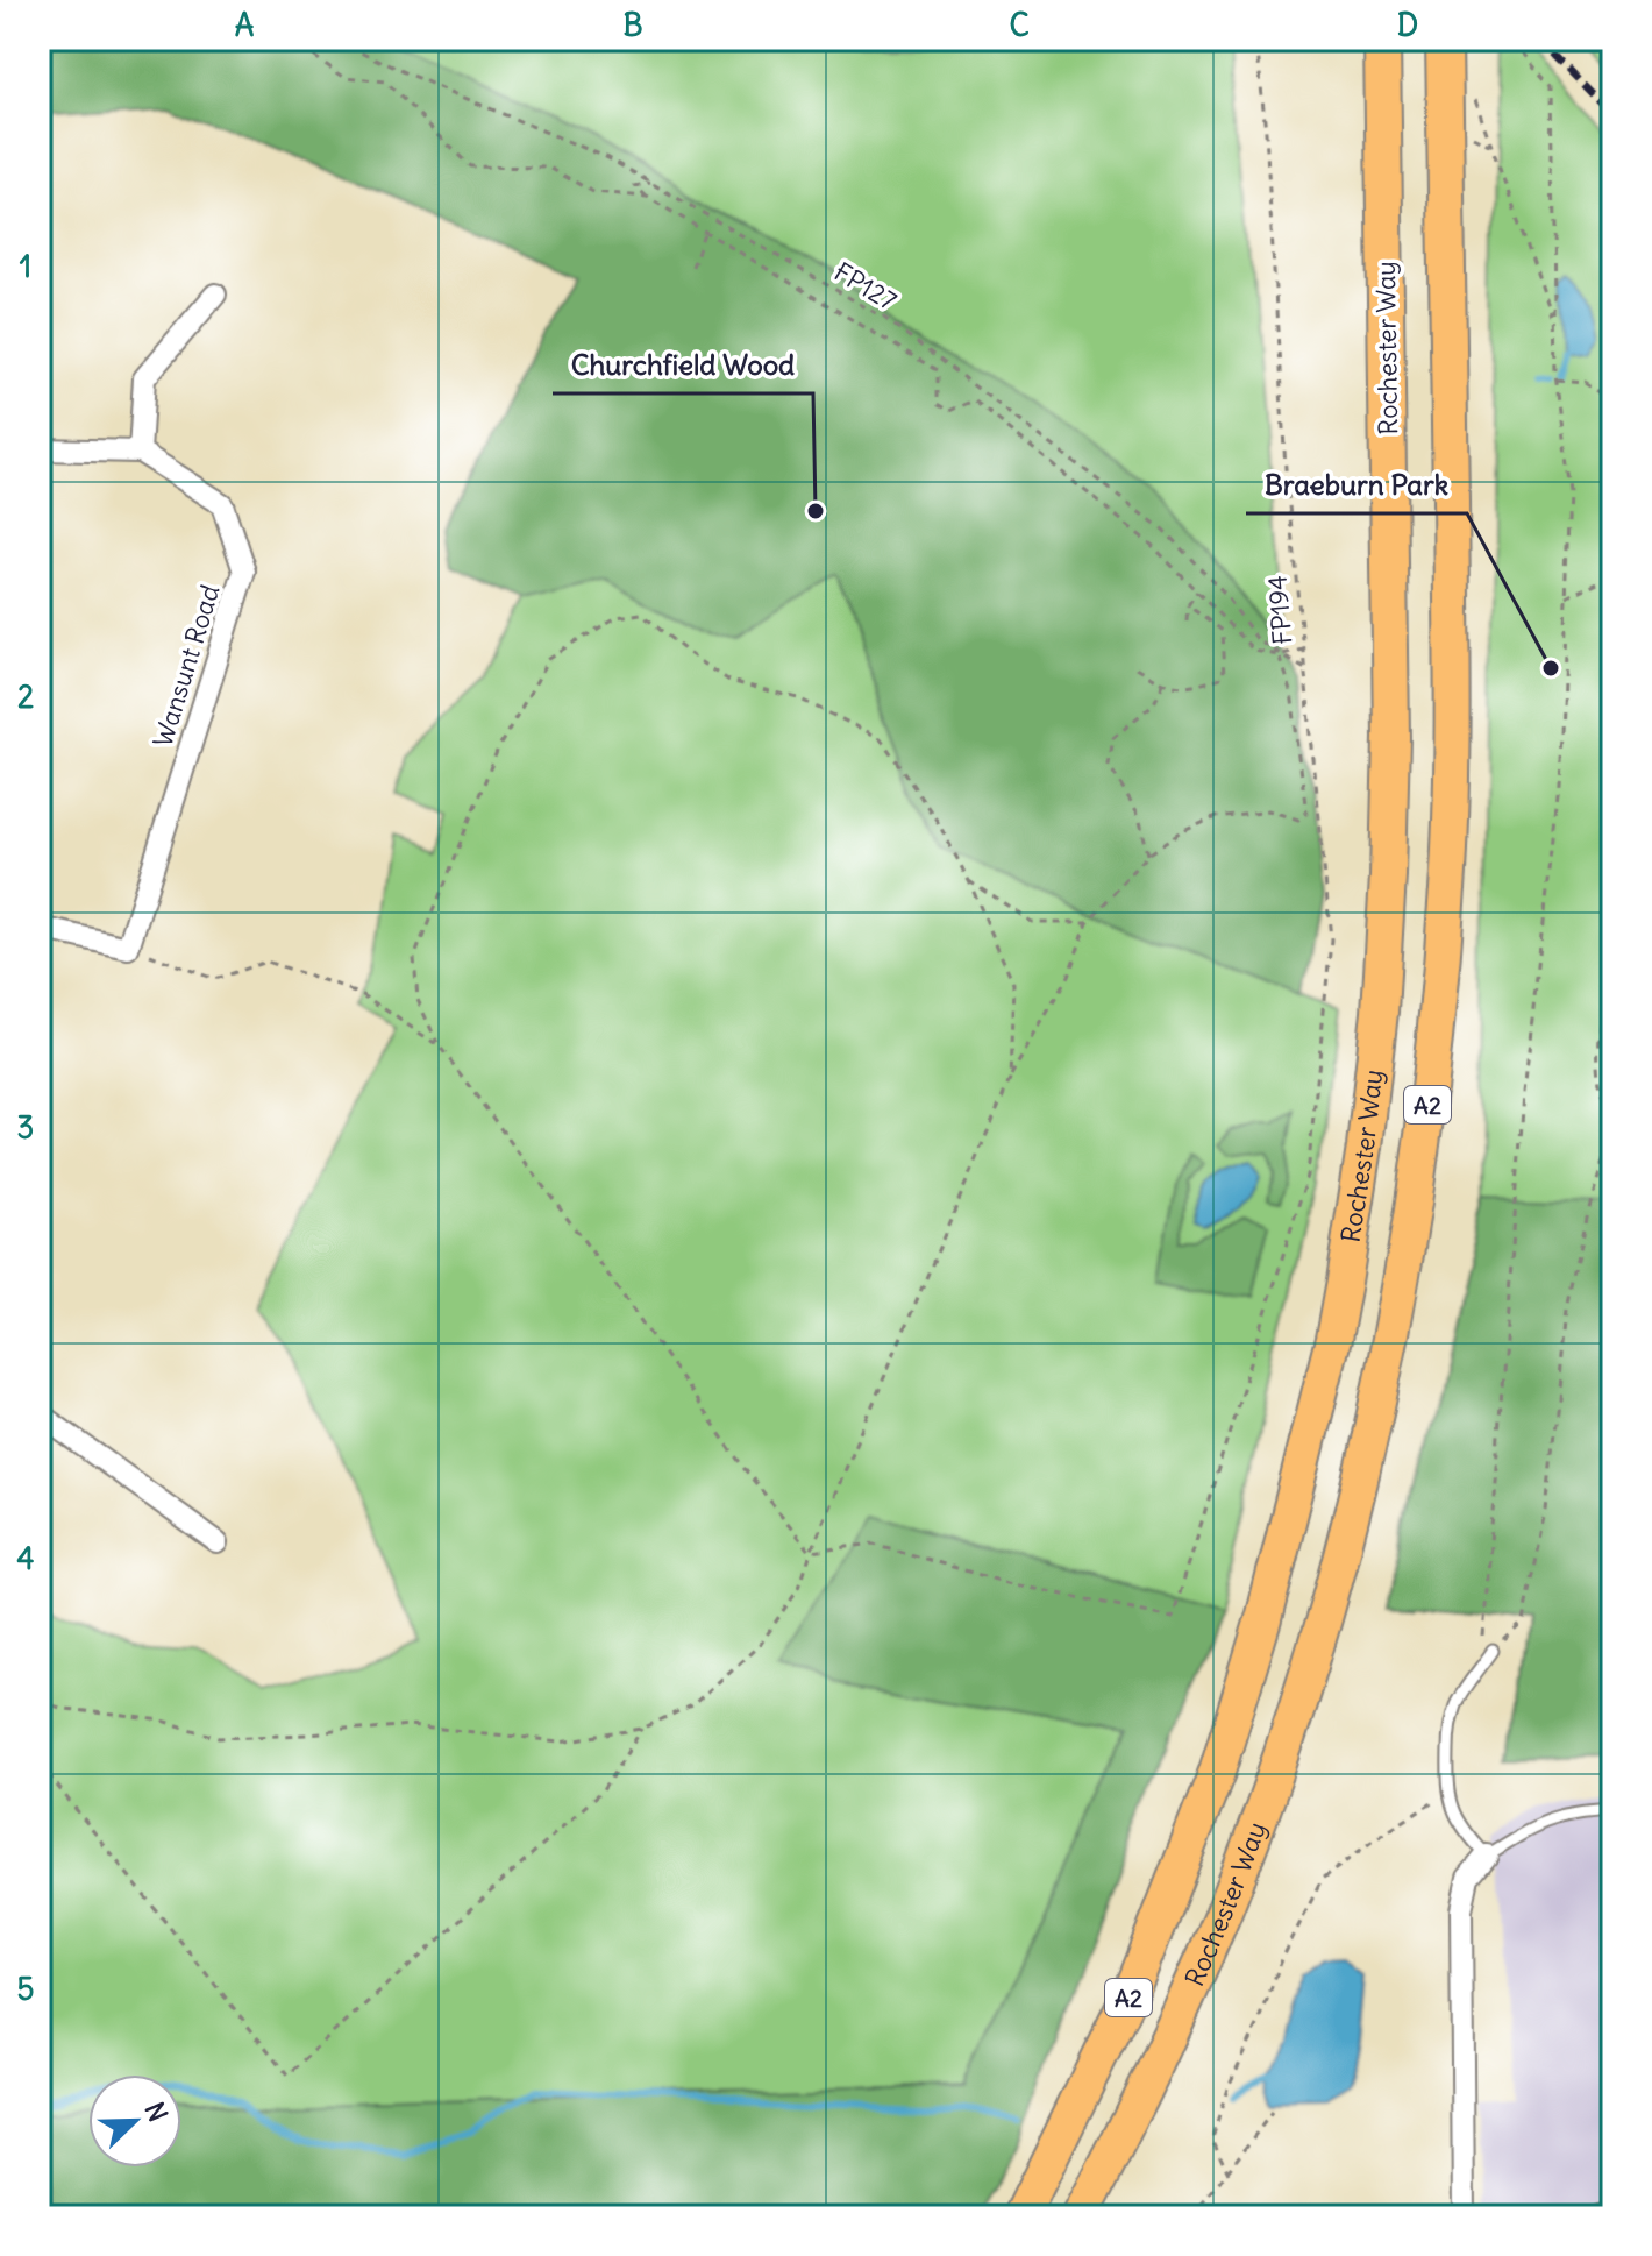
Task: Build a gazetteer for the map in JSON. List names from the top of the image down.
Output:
{
  "streets": {
    "highway": ["Rochester Way", "A2"],
    "street": ["Wansunt Road"],
    "path": ["FP127", "FP194"]
  },
  "crossings": [
    ["FP127", "FP194"]
  ],
  "places": ["Churchfield Wood", "Braeburn Park"],
  "north": "top right",
  "grid": {
    "columns": [
      "A",
      "B",
      "C",
      "D"
    ],
    "rows": [
      "1",
      "2",
      "3",
      "4",
      "5"
    ]
  }
}
